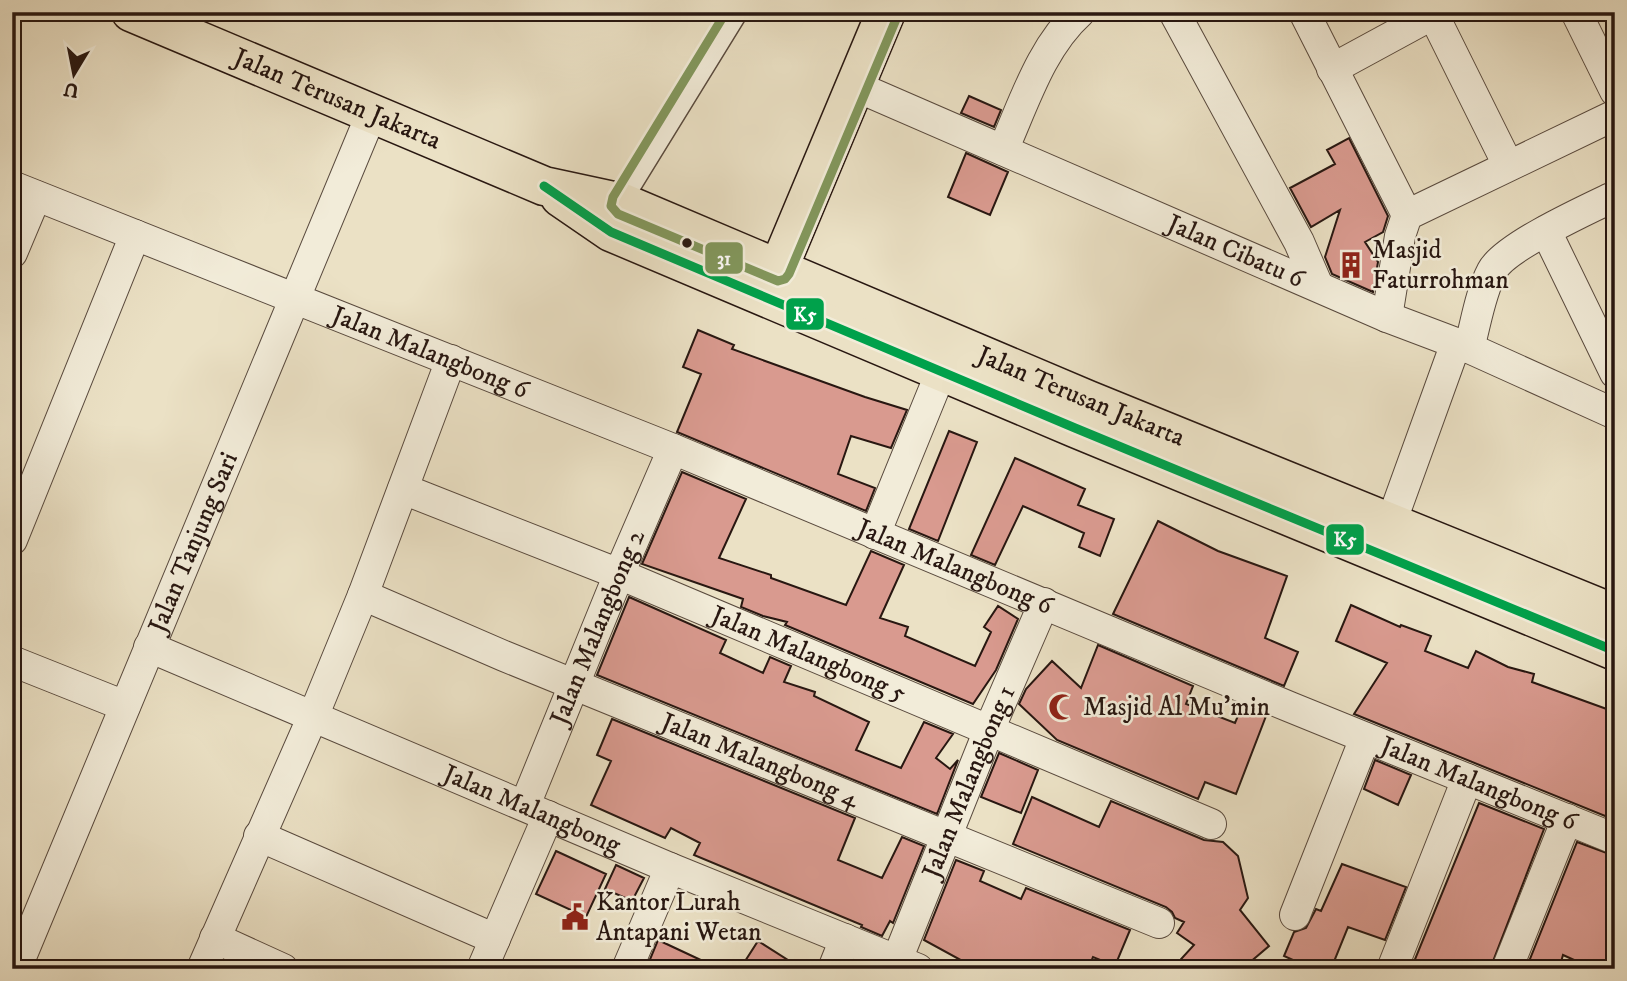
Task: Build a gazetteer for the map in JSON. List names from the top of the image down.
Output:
{
  "streets": {
    "main road": ["Jalan Terusan Jakarta"],
    "street": [
      "Jalan Cibatu 6",
      "Jalan Malangbong 6",
      "Jalan Tanjung Sari",
      "Jalan Malangbong 2",
      "Jalan Malangbong 5",
      "Jalan Malangbong 4",
      "Jalan Malangbong 1",
      "Jalan Malangbong"
    ]
  },
  "crossings": [
    ["Jalan Terusan Jakarta", "Jalan Tanjung Sari"],
    ["Jalan Malangbong 6", "Jalan Tanjung Sari"],
    ["Jalan Malangbong 6", "Jalan Malangbong 2"],
    ["Jalan Malangbong 6", "Jalan Malangbong 1"],
    ["Jalan Tanjung Sari", "Jalan Malangbong"],
    ["Jalan Malangbong 2", "Jalan Malangbong 5"],
    ["Jalan Malangbong 2", "Jalan Malangbong 4"],
    ["Jalan Malangbong 2", "Jalan Malangbong"],
    ["Jalan Malangbong 5", "Jalan Malangbong 1"],
    ["Jalan Malangbong 4", "Jalan Malangbong 1"],
    ["Jalan Malangbong 1", "Jalan Malangbong"]
  ],
  "places": {
    "building": ["Masjid Faturrohman"],
    "mosque": ["Masjid Al Mu'min"],
    "public building": ["Kantor Lurah Antapani Wetan"]
  },
  "lines": ["transit line 31", "transit line K5"],
  "north": "bottom"
}
